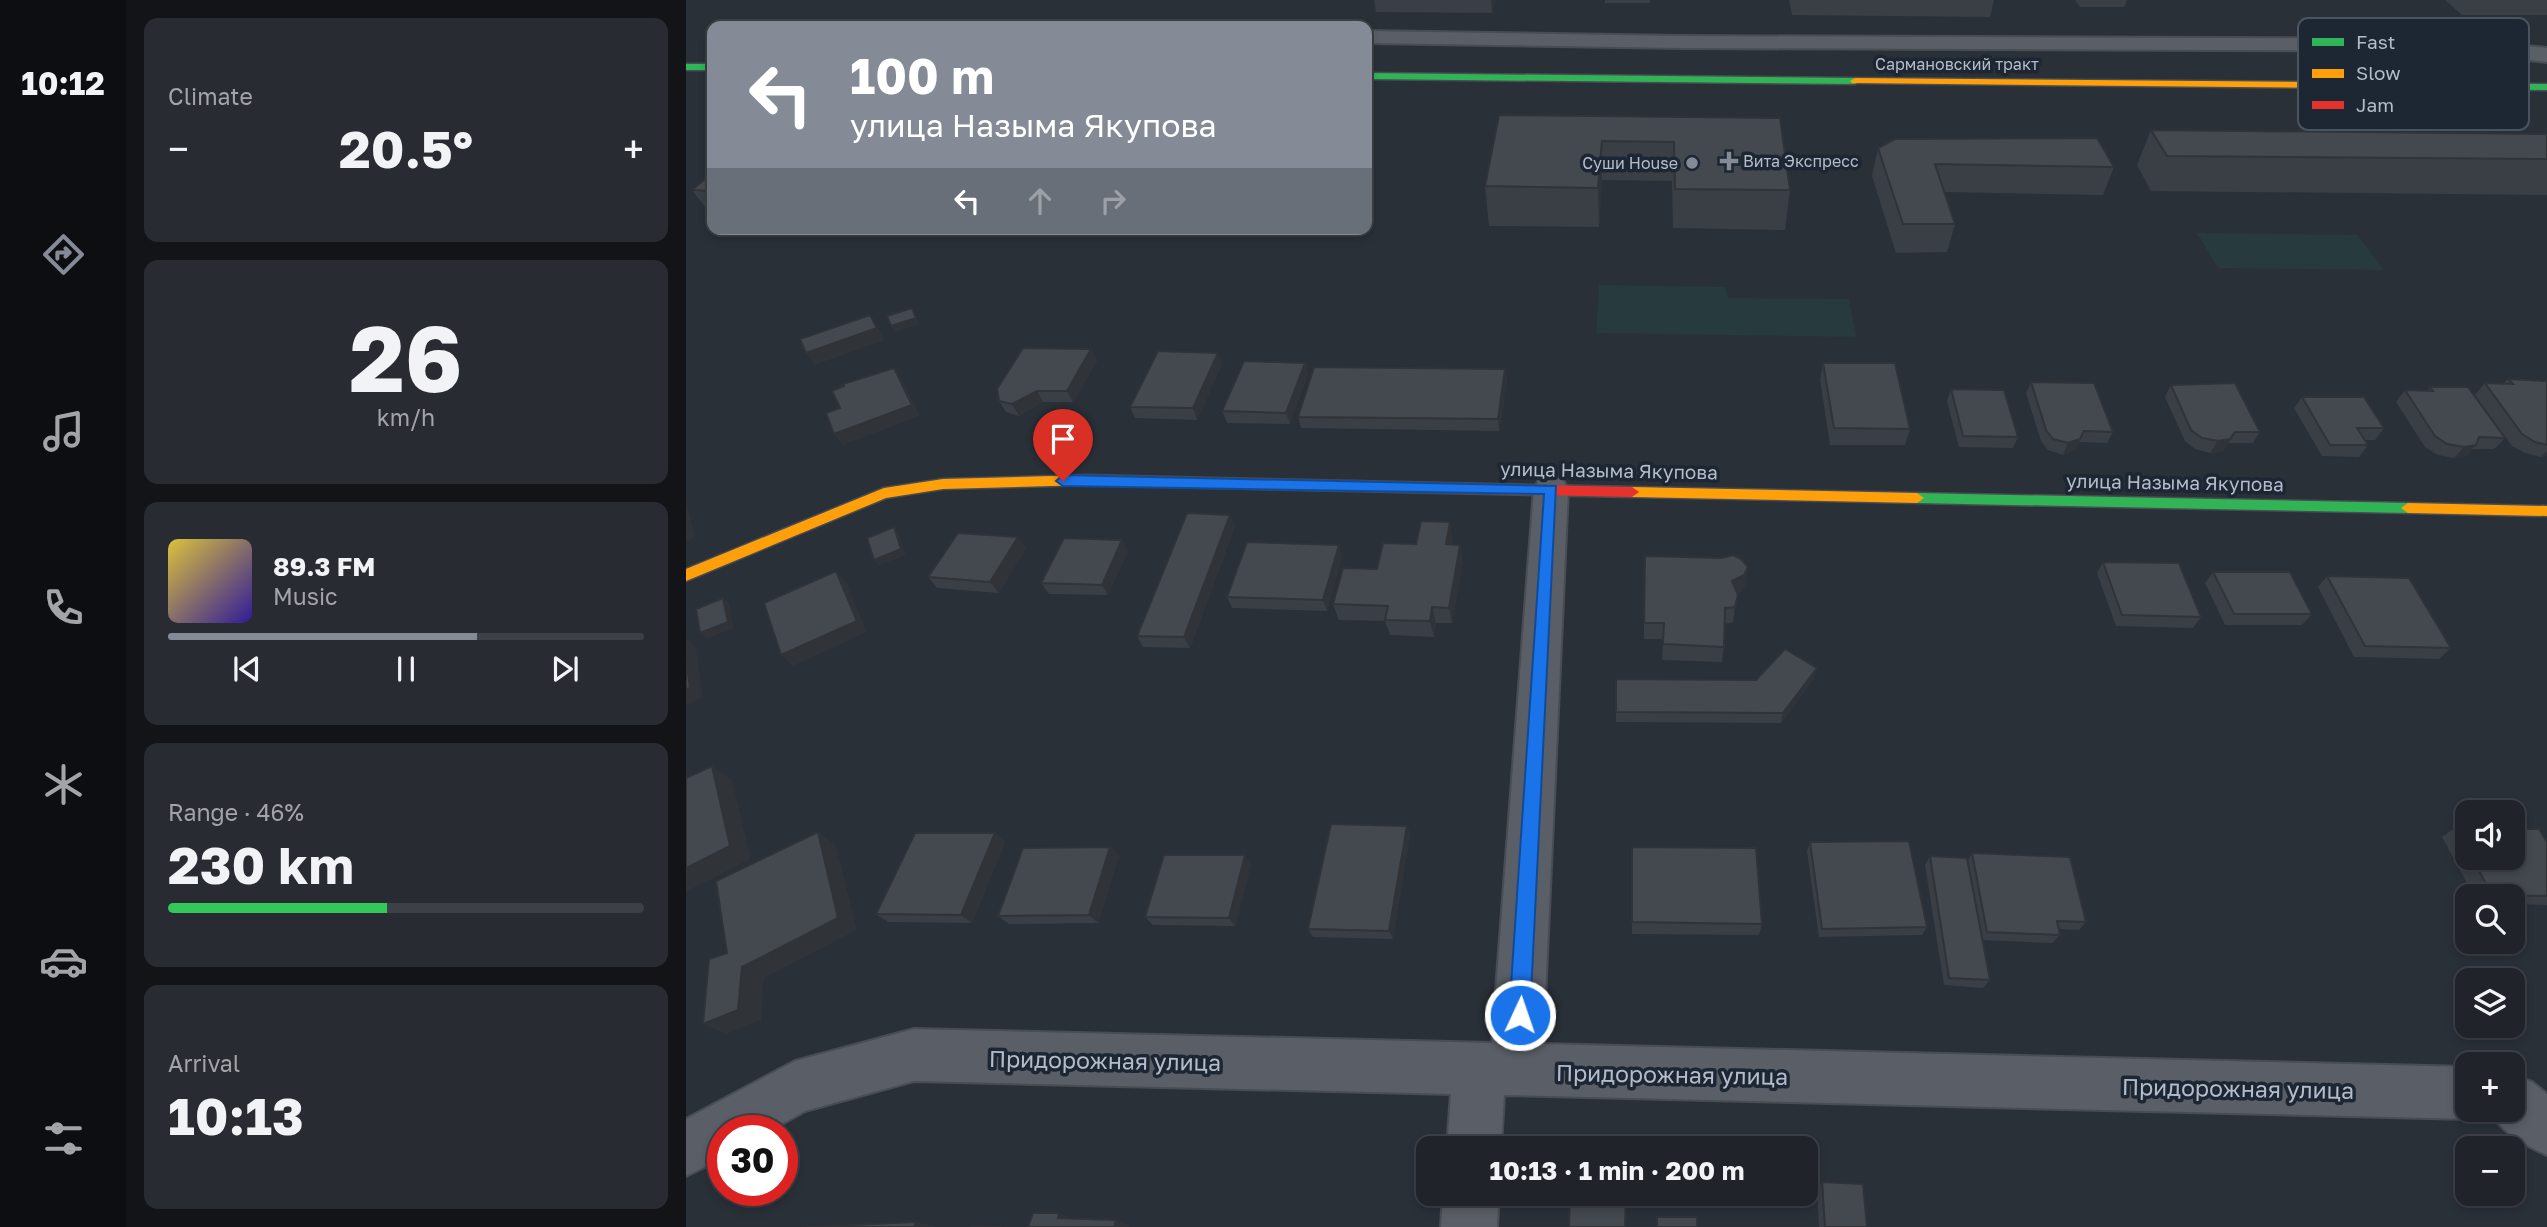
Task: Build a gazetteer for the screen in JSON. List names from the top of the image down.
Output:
{
  "streets": {
    "main road": ["Сармановский тракт", "улица Назыма Якупова"],
    "street": ["Придорожная улица"]
  },
  "places": {
    "health": ["Вита Экспресс"],
    "other": ["Суши House"]
  },
  "legend": ["Fast", "Slow", "Jam"],
  "page": {
    "tabs": "10:12",
    "tile": [
      "Climate",
      ["26", "km/h"],
      ["Range · 46%", "230 km"],
      ["Arrival", "10:13"]
    ],
    "turn": ["100 m", "улица Назыма Якупова"],
    "heat": ["−", "20.5°", "+"],
    "song": ["89.3 FM", "Music"],
    "map_buttons": ["+", "−"],
    "limit": "30",
    "trip": "10:13 · 1 min · 200 m"
  }
}
